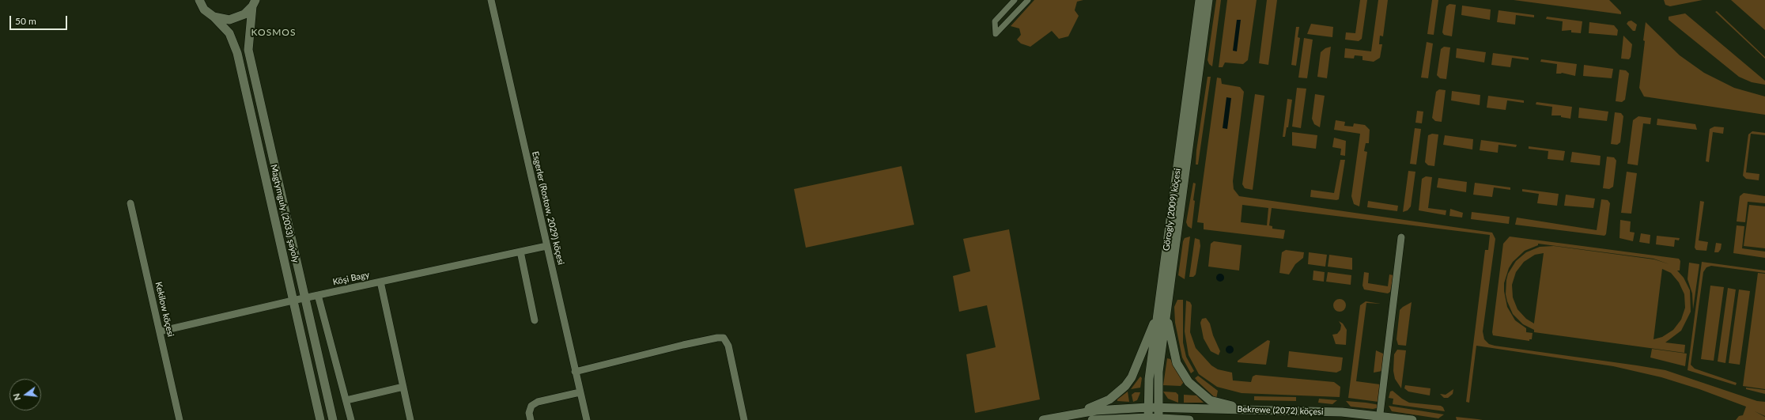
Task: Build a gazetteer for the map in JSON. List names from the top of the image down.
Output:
{
  "streets": {
    "main road": ["Görogly (2009) köçesi", "Magtymguly (2033) şaýoly", "Bekrewe (2072) köçesi"],
    "street": ["Esgerler (Rostow, 2029) köçesi", "Köşi Bagy", "Kekilow köçesi"]
  },
  "crossings": [
    ["Esgerler (Rostow, 2029) köçesi", "Köşi Bagy"],
    ["Görogly (2009) köçesi", "Bekrewe (2072) köçesi"],
    ["Magtymguly (2033) şaýoly", "Köşi Bagy"],
    ["Köşi Bagy", "Kekilow köçesi"]
  ],
  "districts": ["KOSMOS"],
  "scale_bar": "50 m",
  "north": "left"
}
